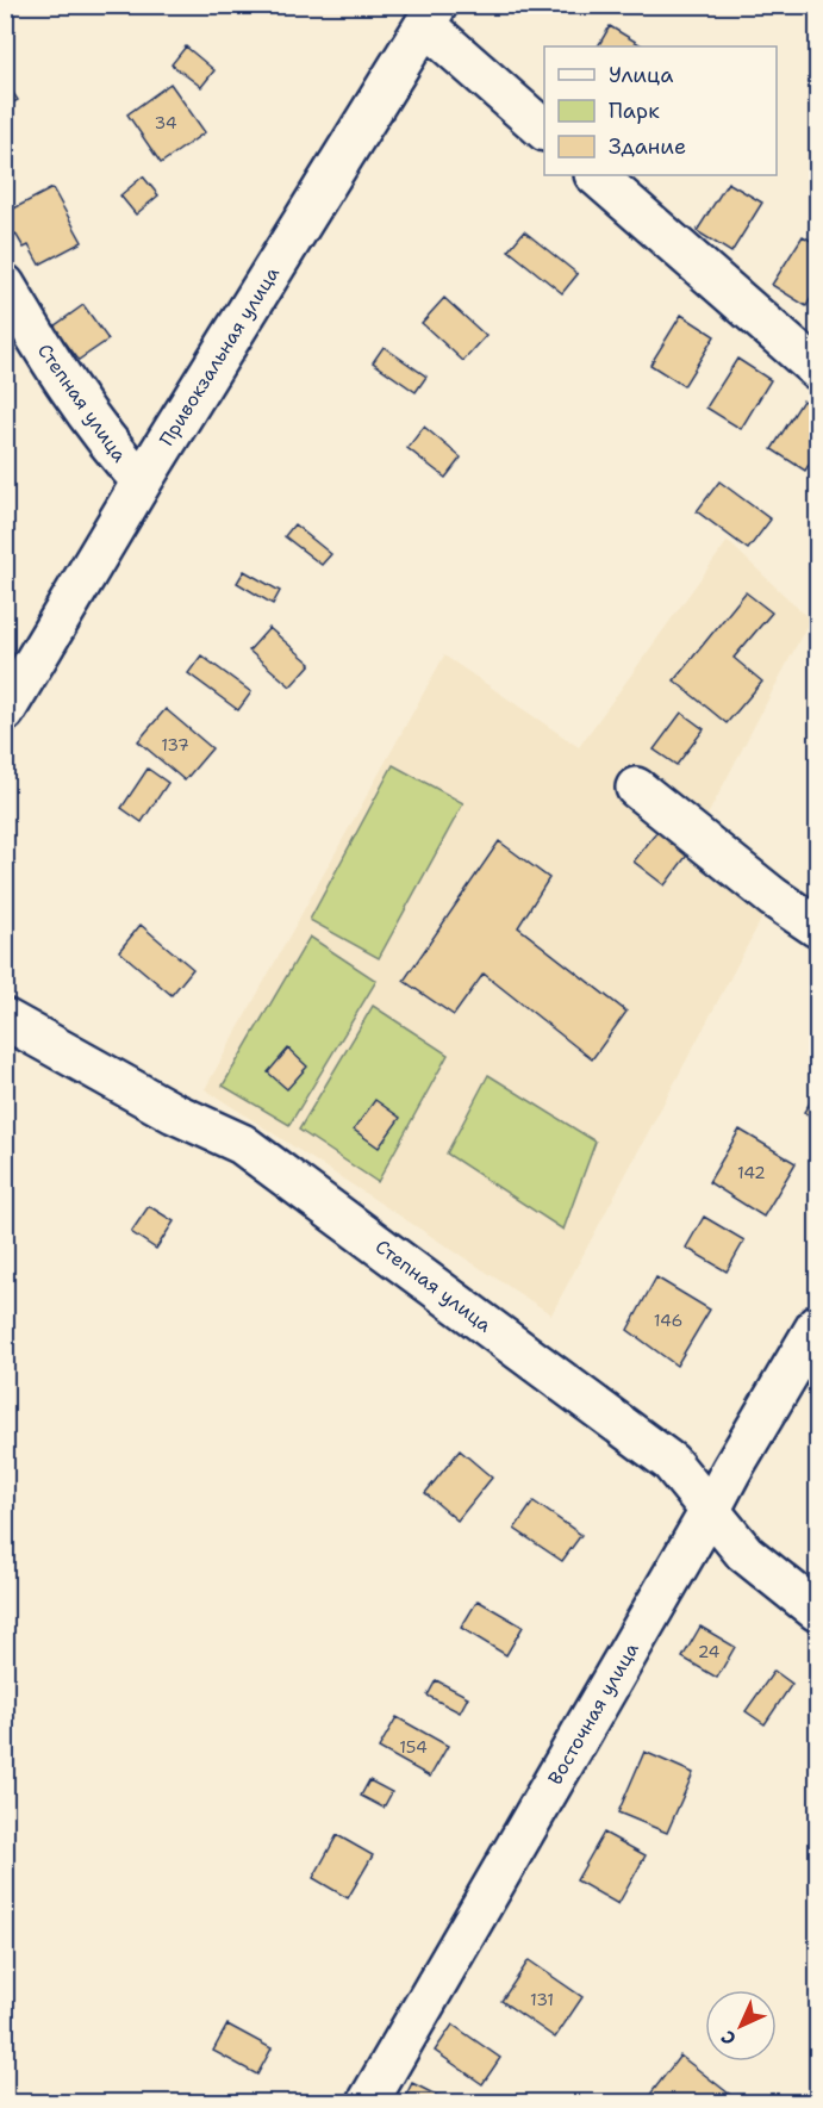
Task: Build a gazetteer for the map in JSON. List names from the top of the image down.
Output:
{
  "streets": {
    "street": ["Привокзальная улица", "Степная улица", "Восточная улица"]
  },
  "crossings": [
    ["Привокзальная улица", "Степная улица"],
    ["Степная улица", "Восточная улица"]
  ],
  "house_numbers": [
    "34",
    "137",
    "142",
    "146",
    "24",
    "154",
    "131"
  ],
  "legend": ["Улица", "Парк", "Здание"],
  "north": "bottom left"
}
